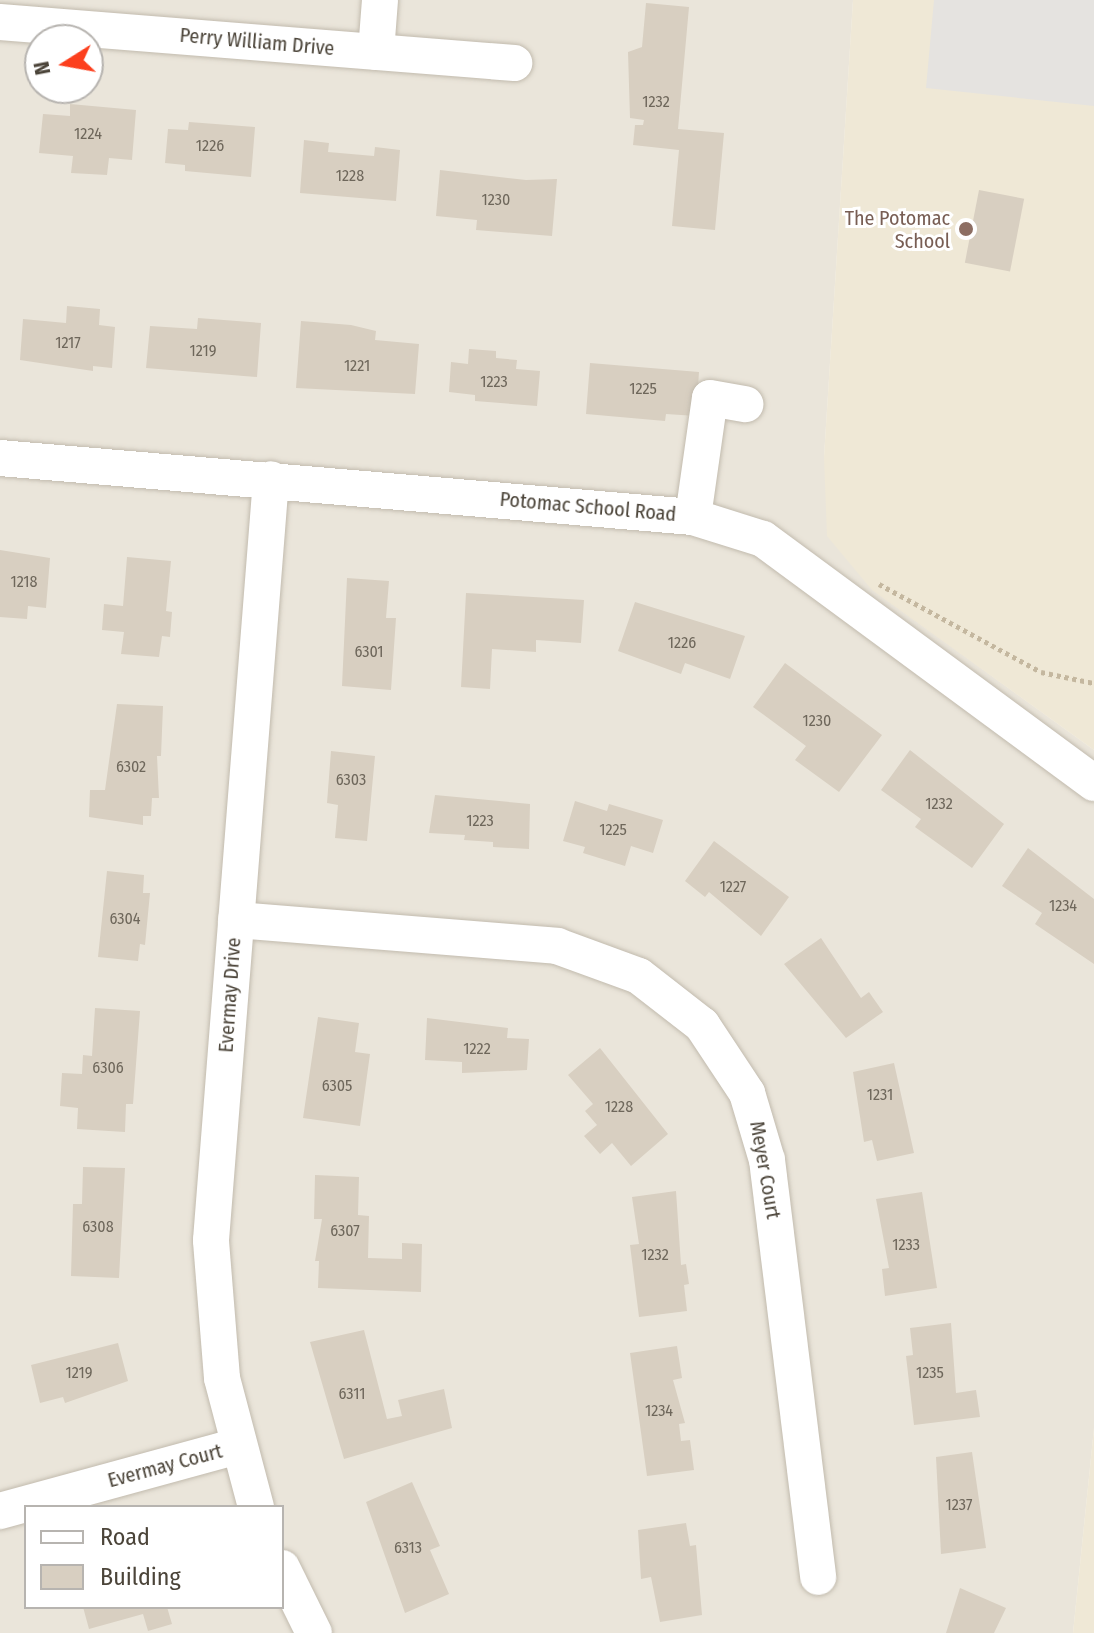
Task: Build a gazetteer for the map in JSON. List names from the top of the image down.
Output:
{
  "streets": {
    "street": [
      "Perry William Drive",
      "Potomac School Road",
      "Evermay Drive",
      "Meyer Court",
      "Evermay Court"
    ]
  },
  "crossings": [
    ["Potomac School Road", "Evermay Drive"],
    ["Evermay Drive", "Meyer Court"],
    ["Evermay Drive", "Evermay Court"]
  ],
  "places": ["The Potomac School"],
  "house_numbers": [
    "1232",
    "1224",
    "1226",
    "1228",
    "1230",
    "1217",
    "1219",
    "1221",
    "1223",
    "1225",
    "1218",
    "1226",
    "6301",
    "1230",
    "6302",
    "6303",
    "1232",
    "1223",
    "1225",
    "1227",
    "1234",
    "6304",
    "1222",
    "6306",
    "6305",
    "1231",
    "1228",
    "6308",
    "6307",
    "1233",
    "1232",
    "1219",
    "1235",
    "6311",
    "1234",
    "1237",
    "6313"
  ],
  "legend": ["Road", "Building"],
  "north": "left"
}
